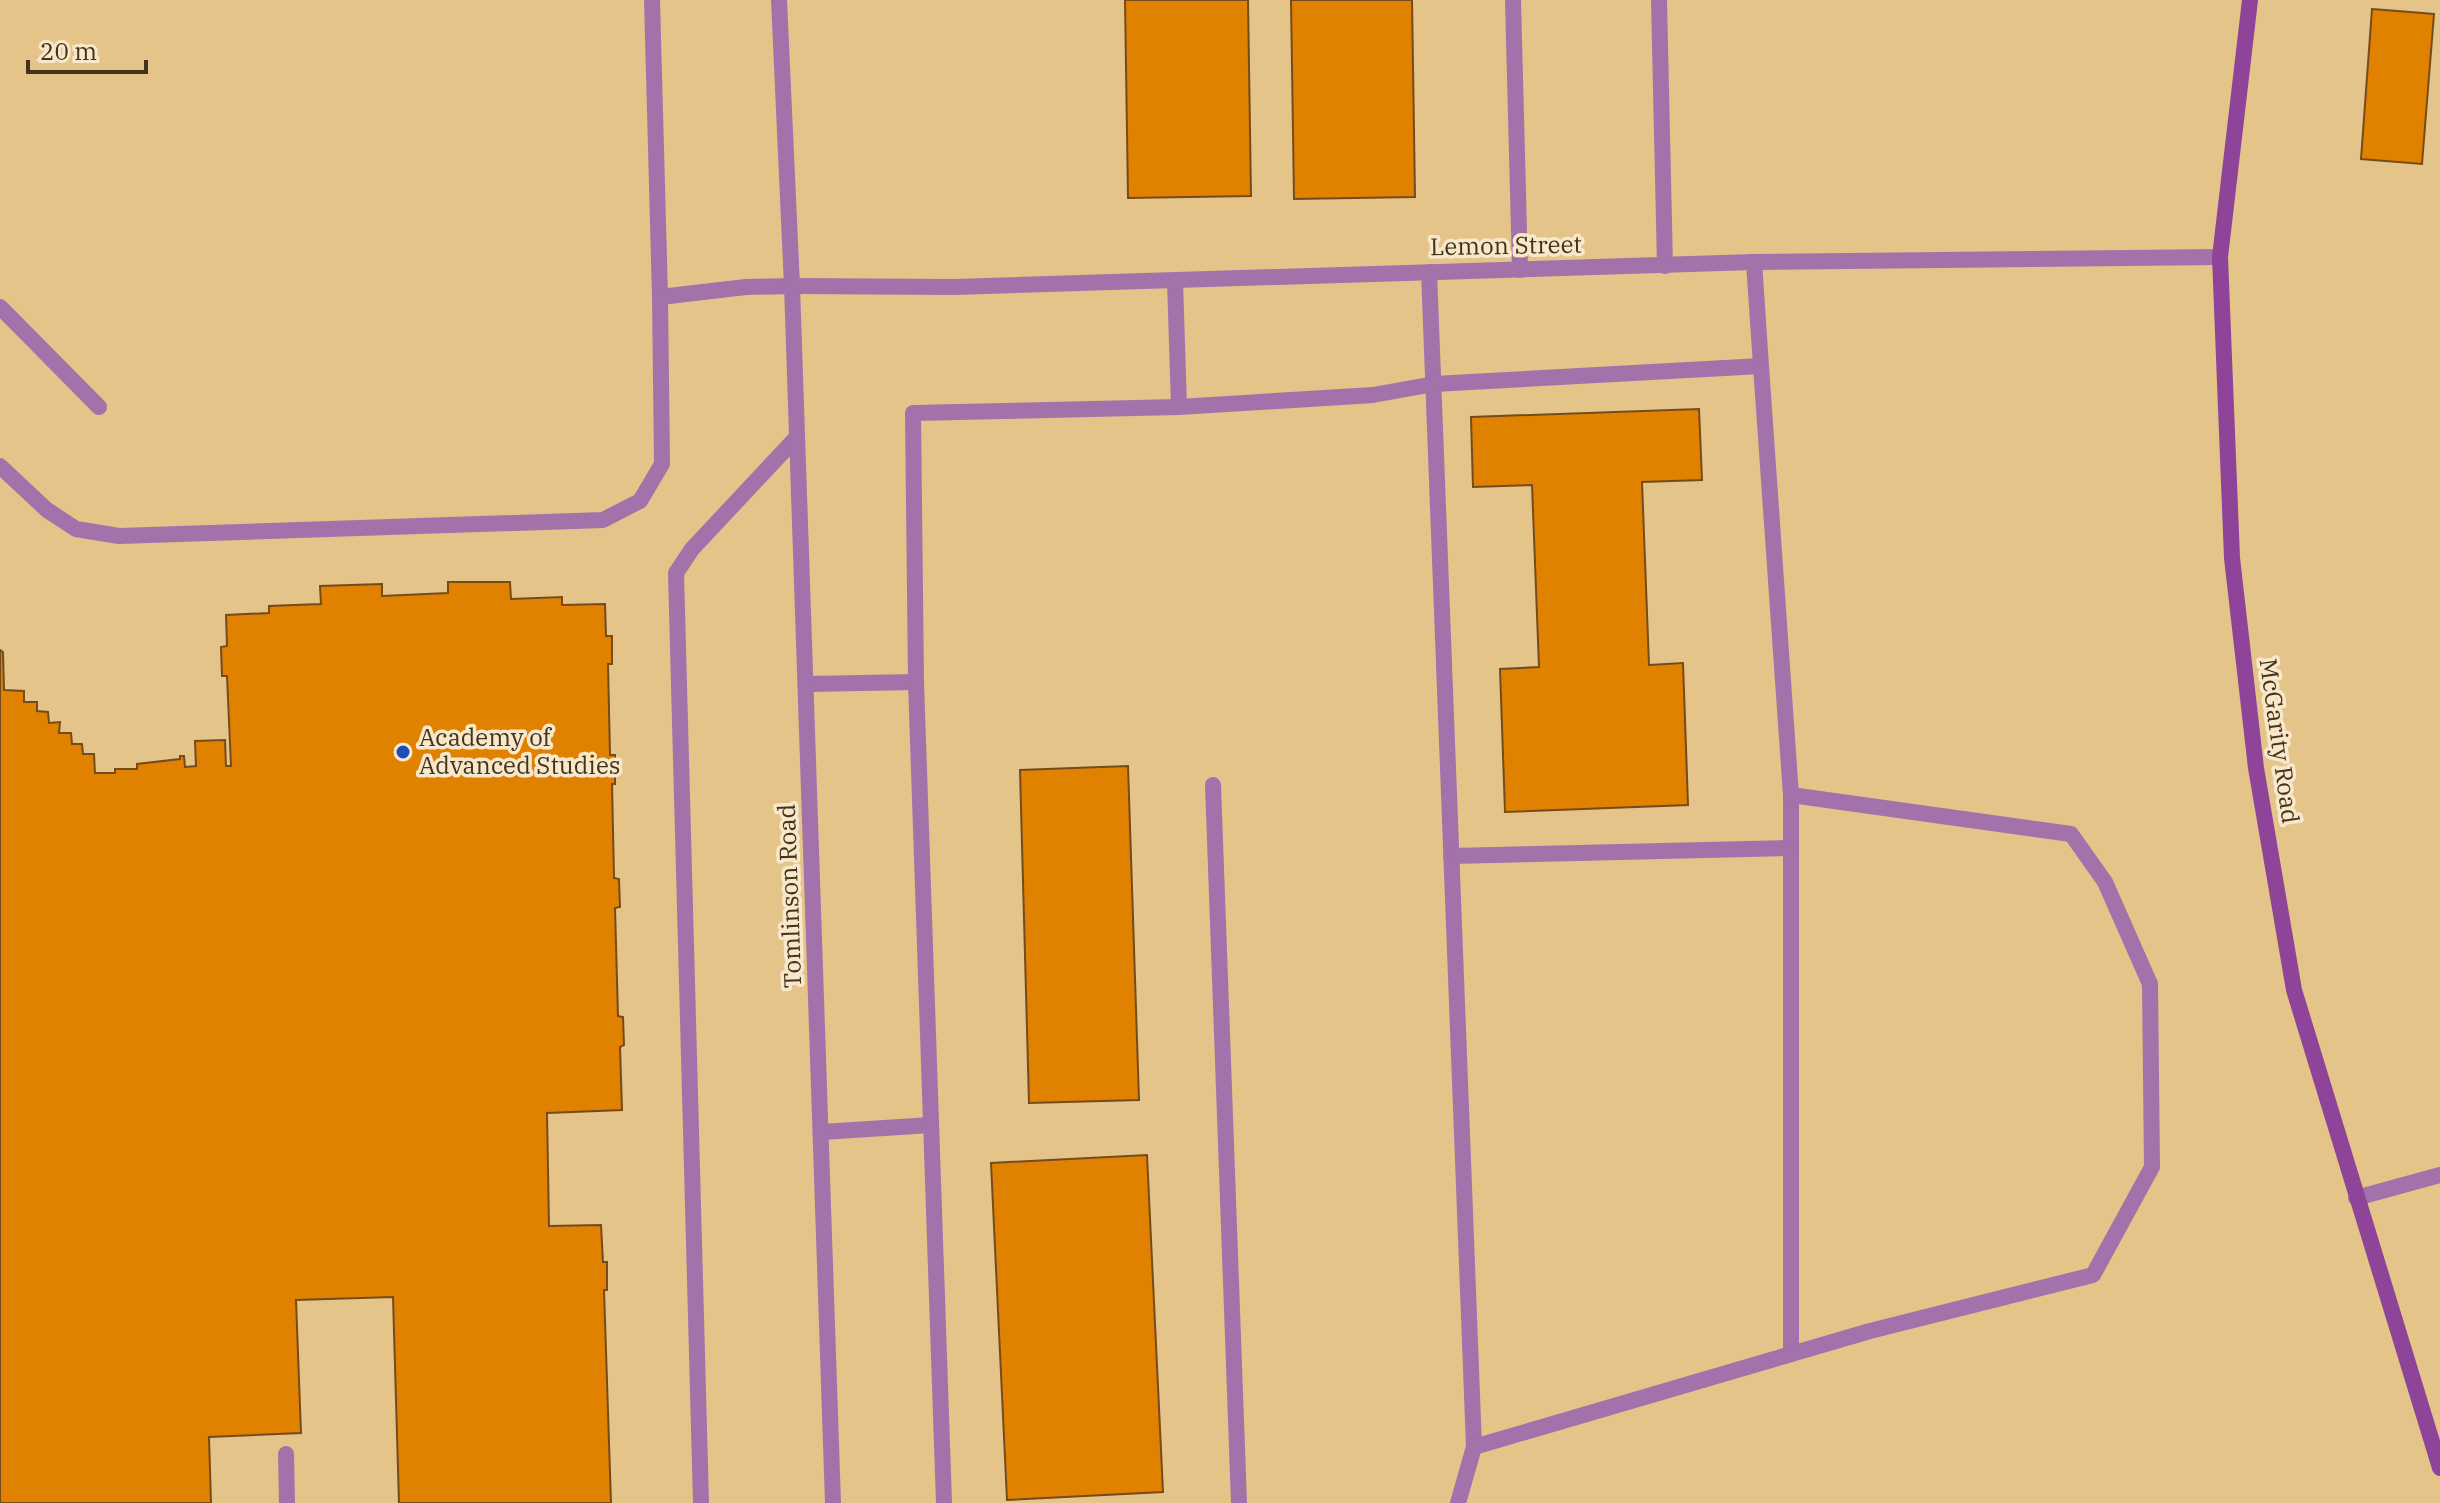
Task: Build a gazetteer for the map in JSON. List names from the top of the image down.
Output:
{
  "streets": {
    "street": ["Lemon Street", "McGarity Road", "Tomlinson Road"]
  },
  "crossings": [
    ["Lemon Street", "McGarity Road"],
    ["Lemon Street", "Tomlinson Road"]
  ],
  "places": ["Academy of Advanced Studies"],
  "scale_bar": "20 m"
}
